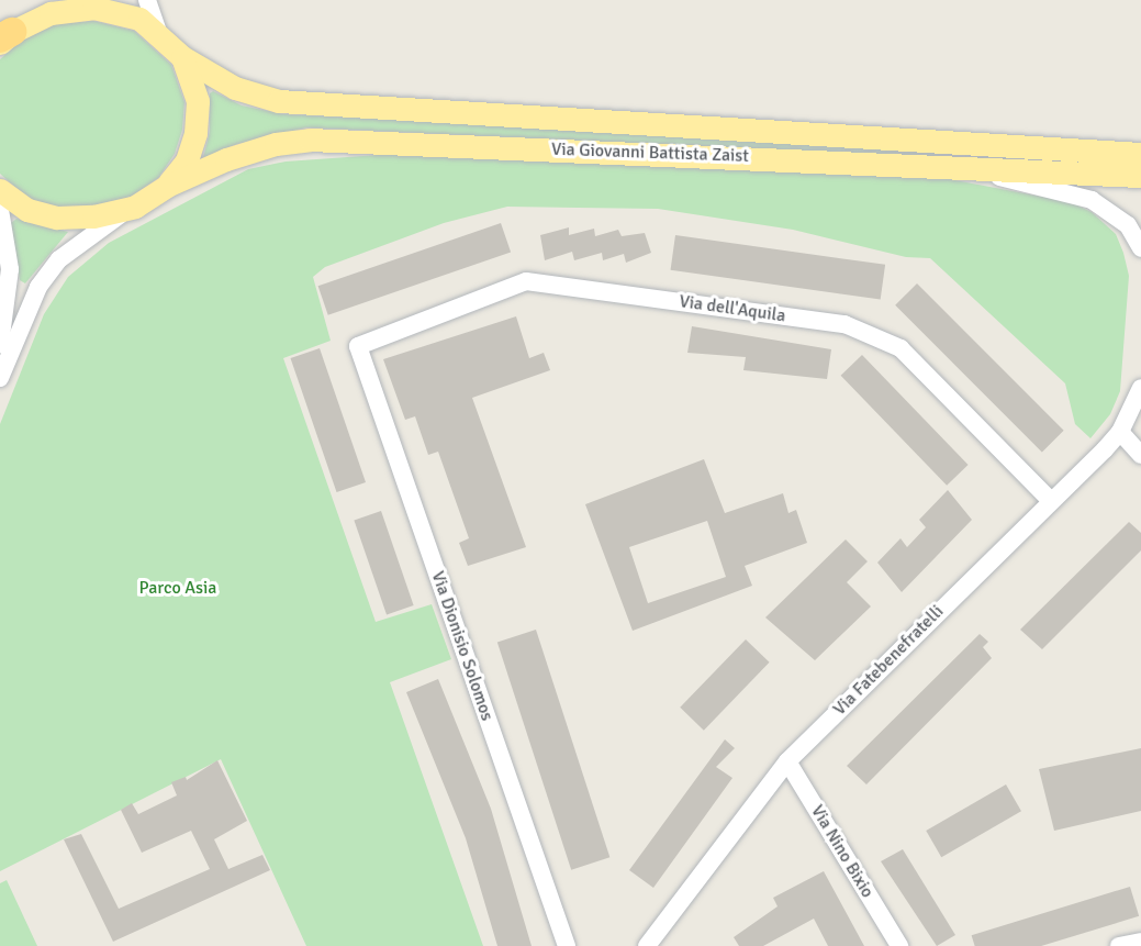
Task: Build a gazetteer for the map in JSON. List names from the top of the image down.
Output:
{
  "streets": {
    "main road": ["Via Giovanni Battista Zaist"],
    "street": [
      "Via dell'Aquila",
      "Via Dionisio Solomos",
      "Via Fatebenefratelli",
      "Via Nino Bixio"
    ]
  },
  "crossings": [
    ["Via dell'Aquila", "Via Dionisio Solomos"],
    ["Via dell'Aquila", "Via Fatebenefratelli"],
    ["Via Fatebenefratelli", "Via Nino Bixio"]
  ],
  "parks": ["Parco Asia"]
}
